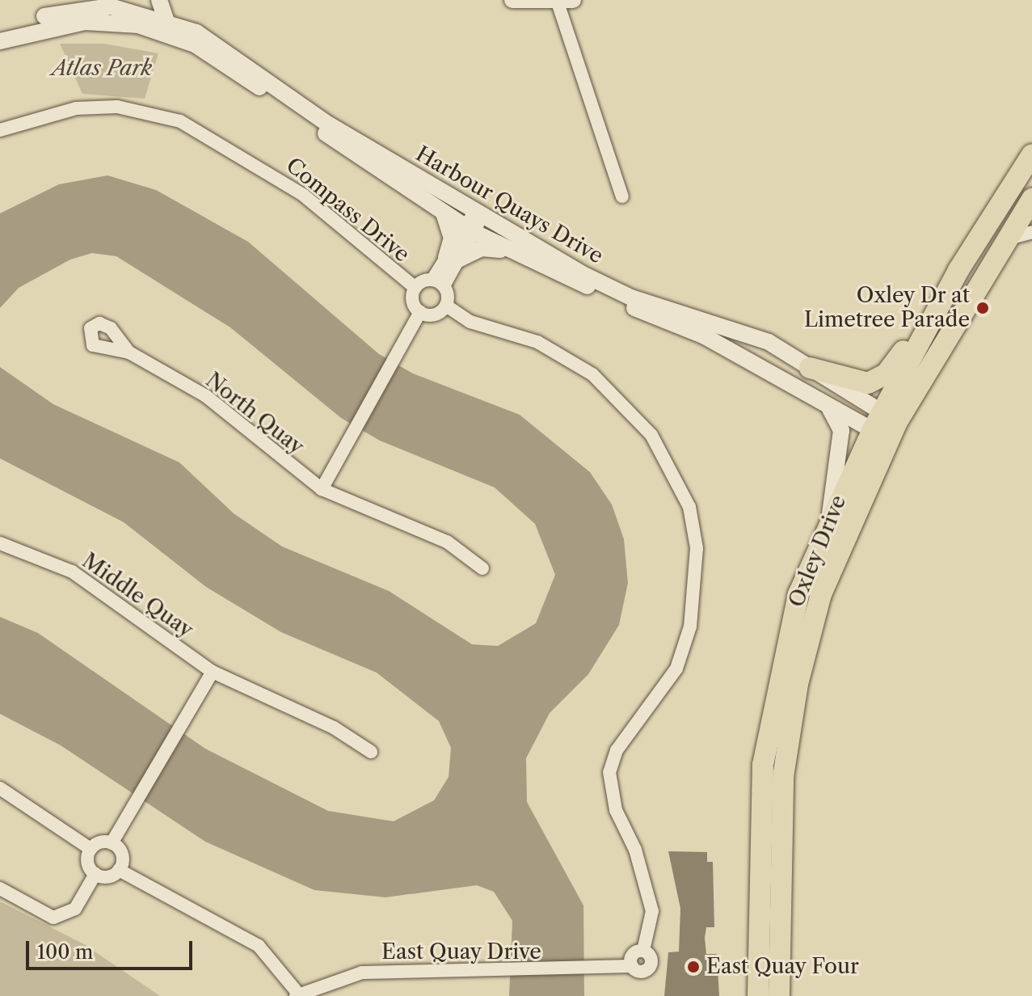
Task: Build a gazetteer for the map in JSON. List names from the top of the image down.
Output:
{
  "streets": {
    "main road": ["Oxley Drive"],
    "street": [
      "Harbour Quays Drive",
      "Compass Drive",
      "North Quay",
      "Middle Quay",
      "East Quay Drive"
    ]
  },
  "crossings": [
    ["Harbour Quays Drive", "Oxley Drive"],
    ["Compass Drive", "East Quay Drive"]
  ],
  "parks": ["Atlas Park"],
  "places": ["Oxley Dr at Limetree Parade", "East Quay Four"],
  "scale_bar": "100 m"
}
